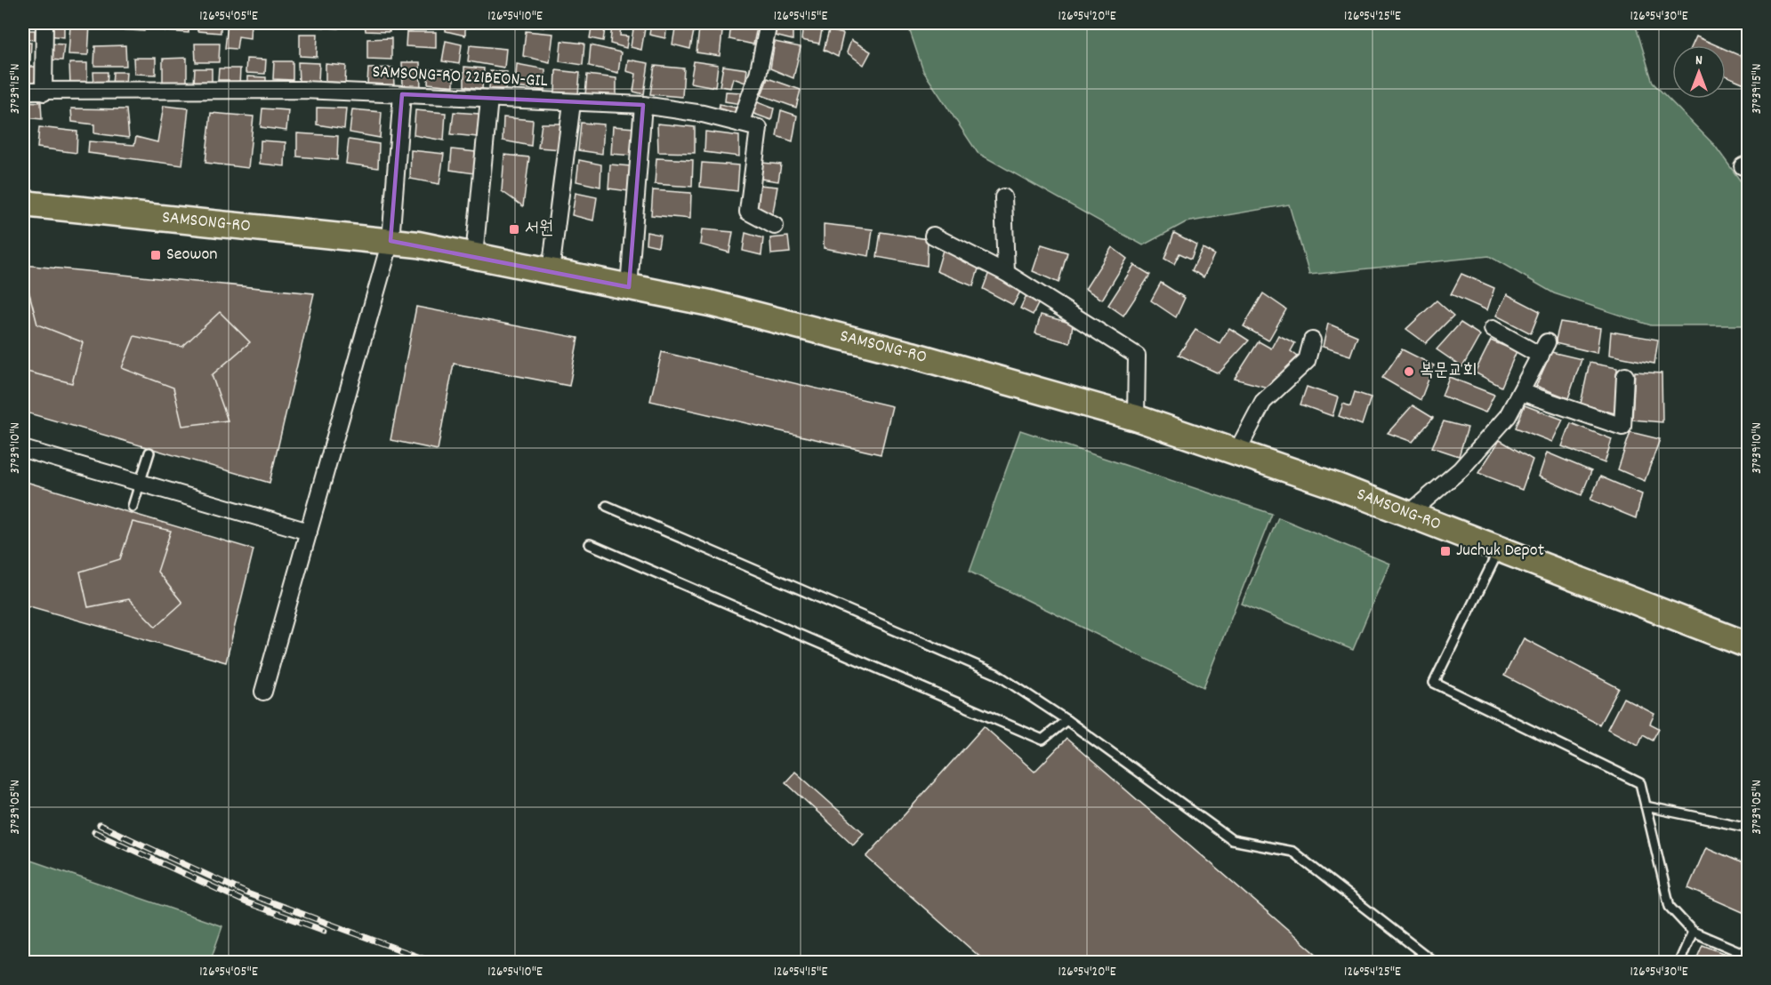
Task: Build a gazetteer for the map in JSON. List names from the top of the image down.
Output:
{
  "streets": {
    "main road": ["SAMSONG-RO"],
    "street": ["SAMSONG-RO 221BEON-GIL"]
  },
  "places": {
    "transit": ["서원", "Seowon", "Juchuk Depot"],
    "other": ["복문교회"]
  },
  "north": "top",
  "coordinates": [
    "126°54'05\"E",
    "126°54'10\"E",
    "126°54'15\"E",
    "126°54'20\"E",
    "126°54'25\"E",
    "126°54'30\"E",
    "37°39'15\"N",
    "37°39'10\"N",
    "37°39'05\"N"
  ]
}
